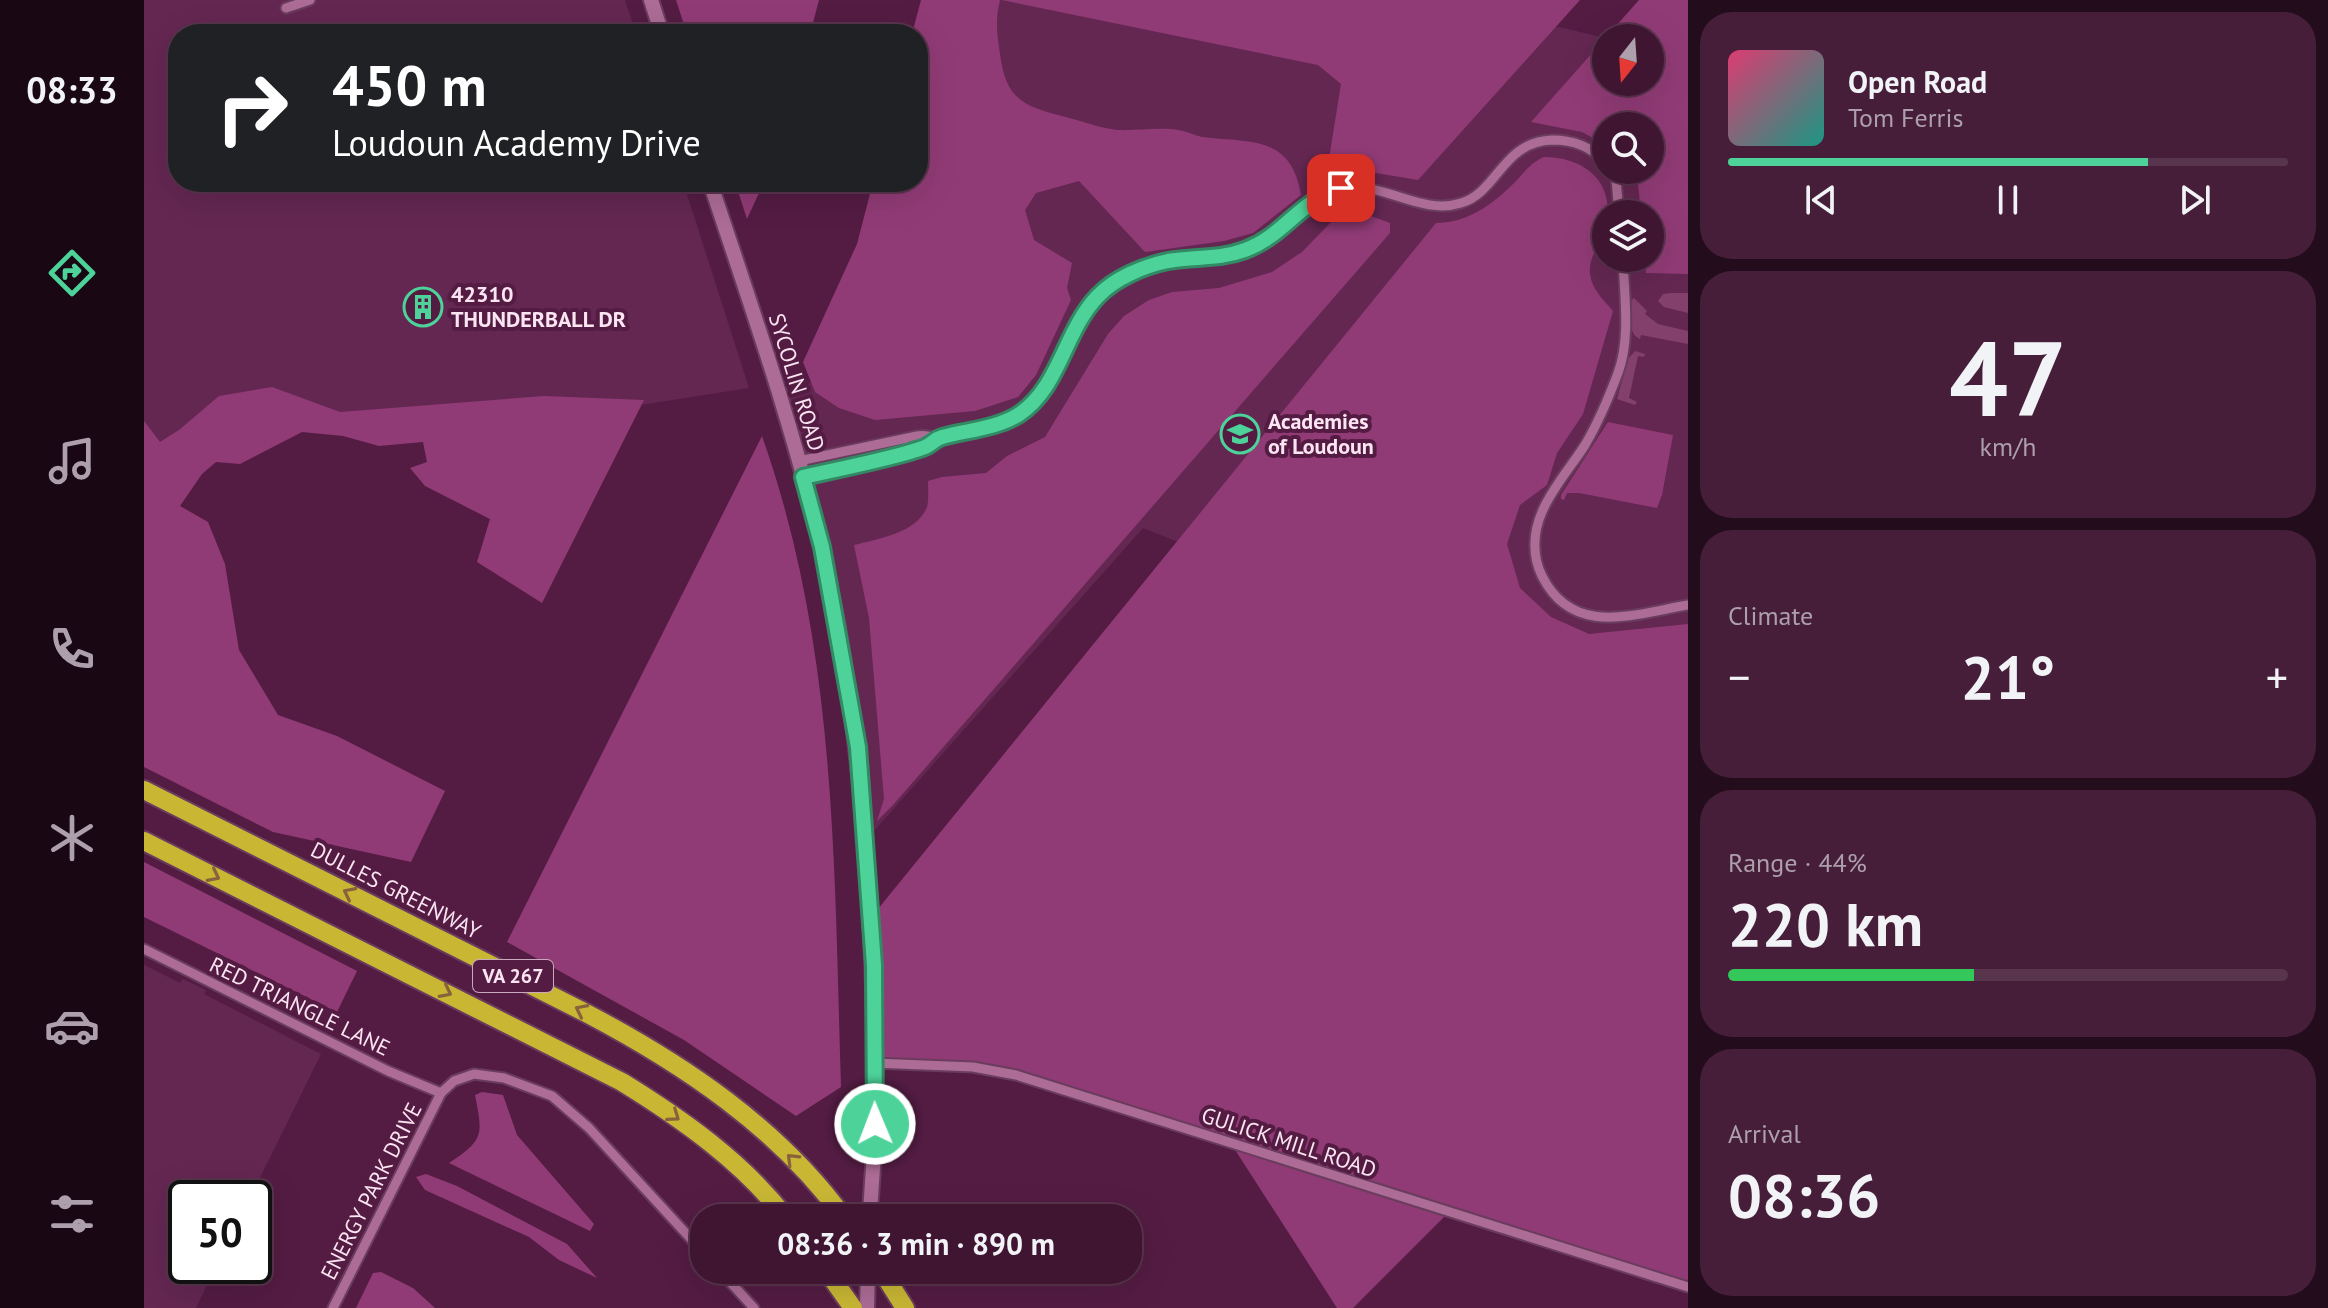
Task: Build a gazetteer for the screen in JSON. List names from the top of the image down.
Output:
{
  "streets": {
    "highway": ["DULLES GREENWAY", "VA 267"],
    "main road": ["SYCOLIN ROAD"],
    "street": ["RED TRIANGLE LANE", "GULICK MILL ROAD", "ENERGY PARK DRIVE"]
  },
  "crossings": [
    ["SYCOLIN ROAD", "GULICK MILL ROAD"],
    ["RED TRIANGLE LANE", "ENERGY PARK DRIVE"]
  ],
  "places": {
    "building": ["42310 THUNDERBALL DR"],
    "school or university": ["Academies of Loudoun"]
  },
  "north": "bottom",
  "page": {
    "tabs": "08:33",
    "turn": ["450 m", "Loudoun Academy Drive"],
    "song": ["Open Road", "Tom Ferris"],
    "tile": [
      ["47", "km/h"],
      "Climate",
      ["Range · 44%", "220 km"],
      ["Arrival", "08:36"]
    ],
    "heat": ["−", "21°", "+"],
    "limit": "50",
    "trip": "08:36 · 3 min · 890 m"
  }
}
